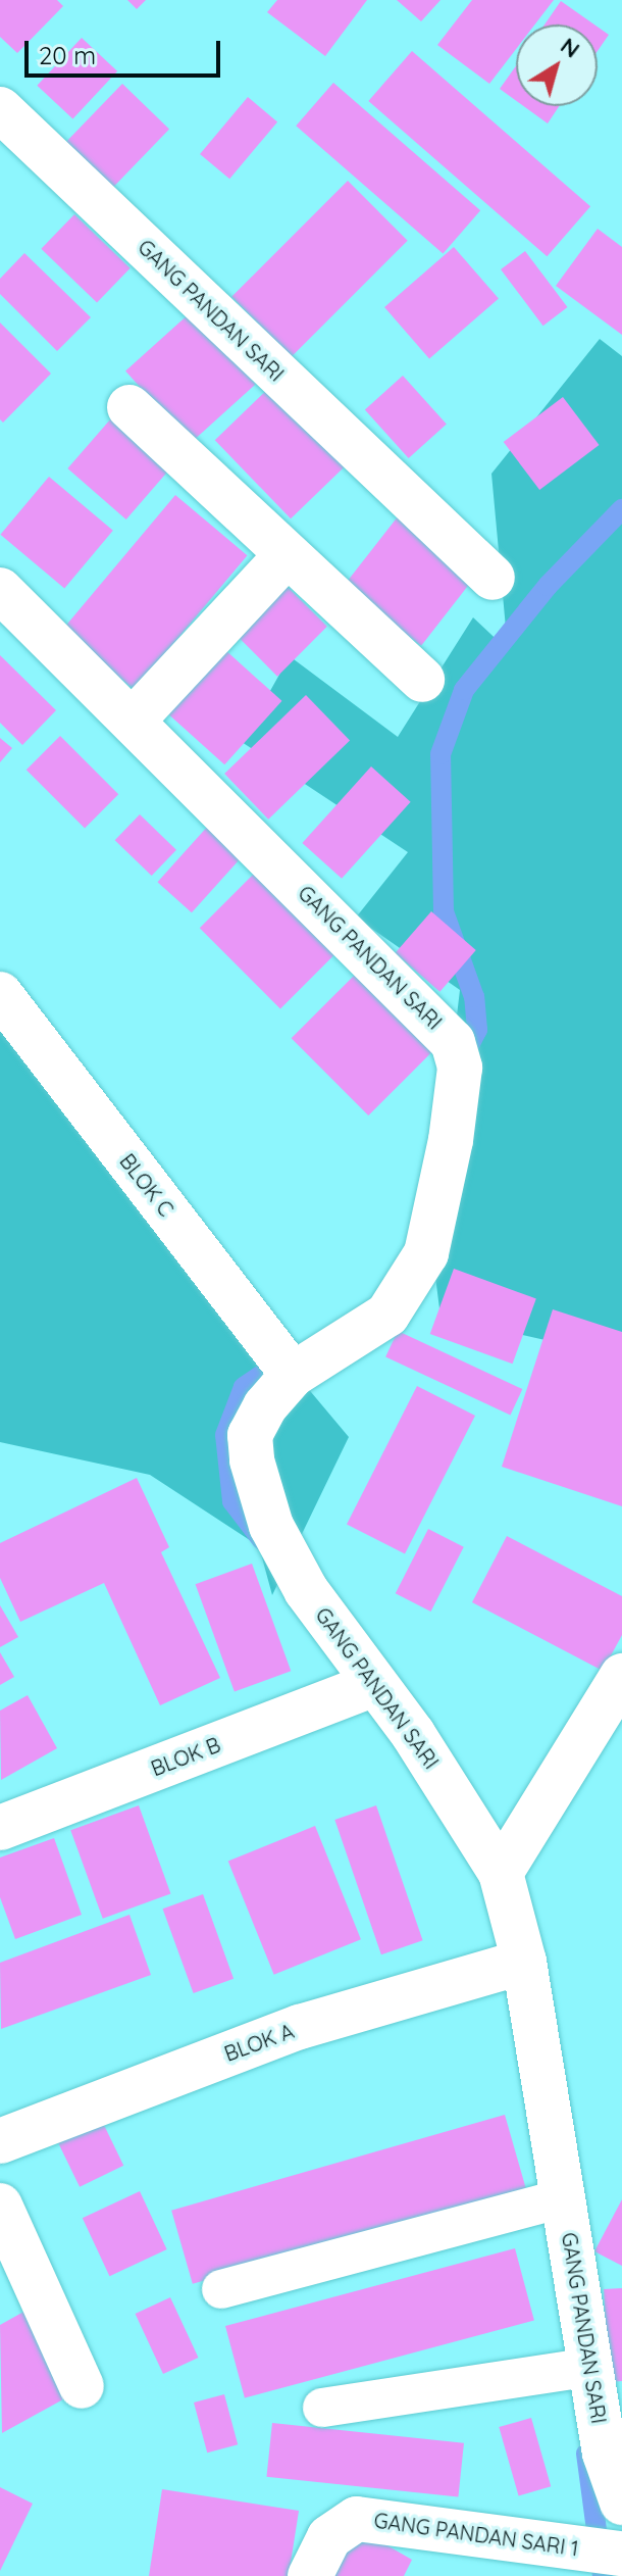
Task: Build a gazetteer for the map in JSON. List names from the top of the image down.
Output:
{
  "streets": {
    "street": [
      "GANG PANDAN SARI",
      "BLOK C",
      "BLOK B",
      "BLOK A",
      "GANG PANDAN SARI 1"
    ]
  },
  "crossings": [
    ["GANG PANDAN SARI", "BLOK C"],
    ["GANG PANDAN SARI", "BLOK B"],
    ["GANG PANDAN SARI", "BLOK A"]
  ],
  "scale_bar": "20 m",
  "north": "top right"
}
